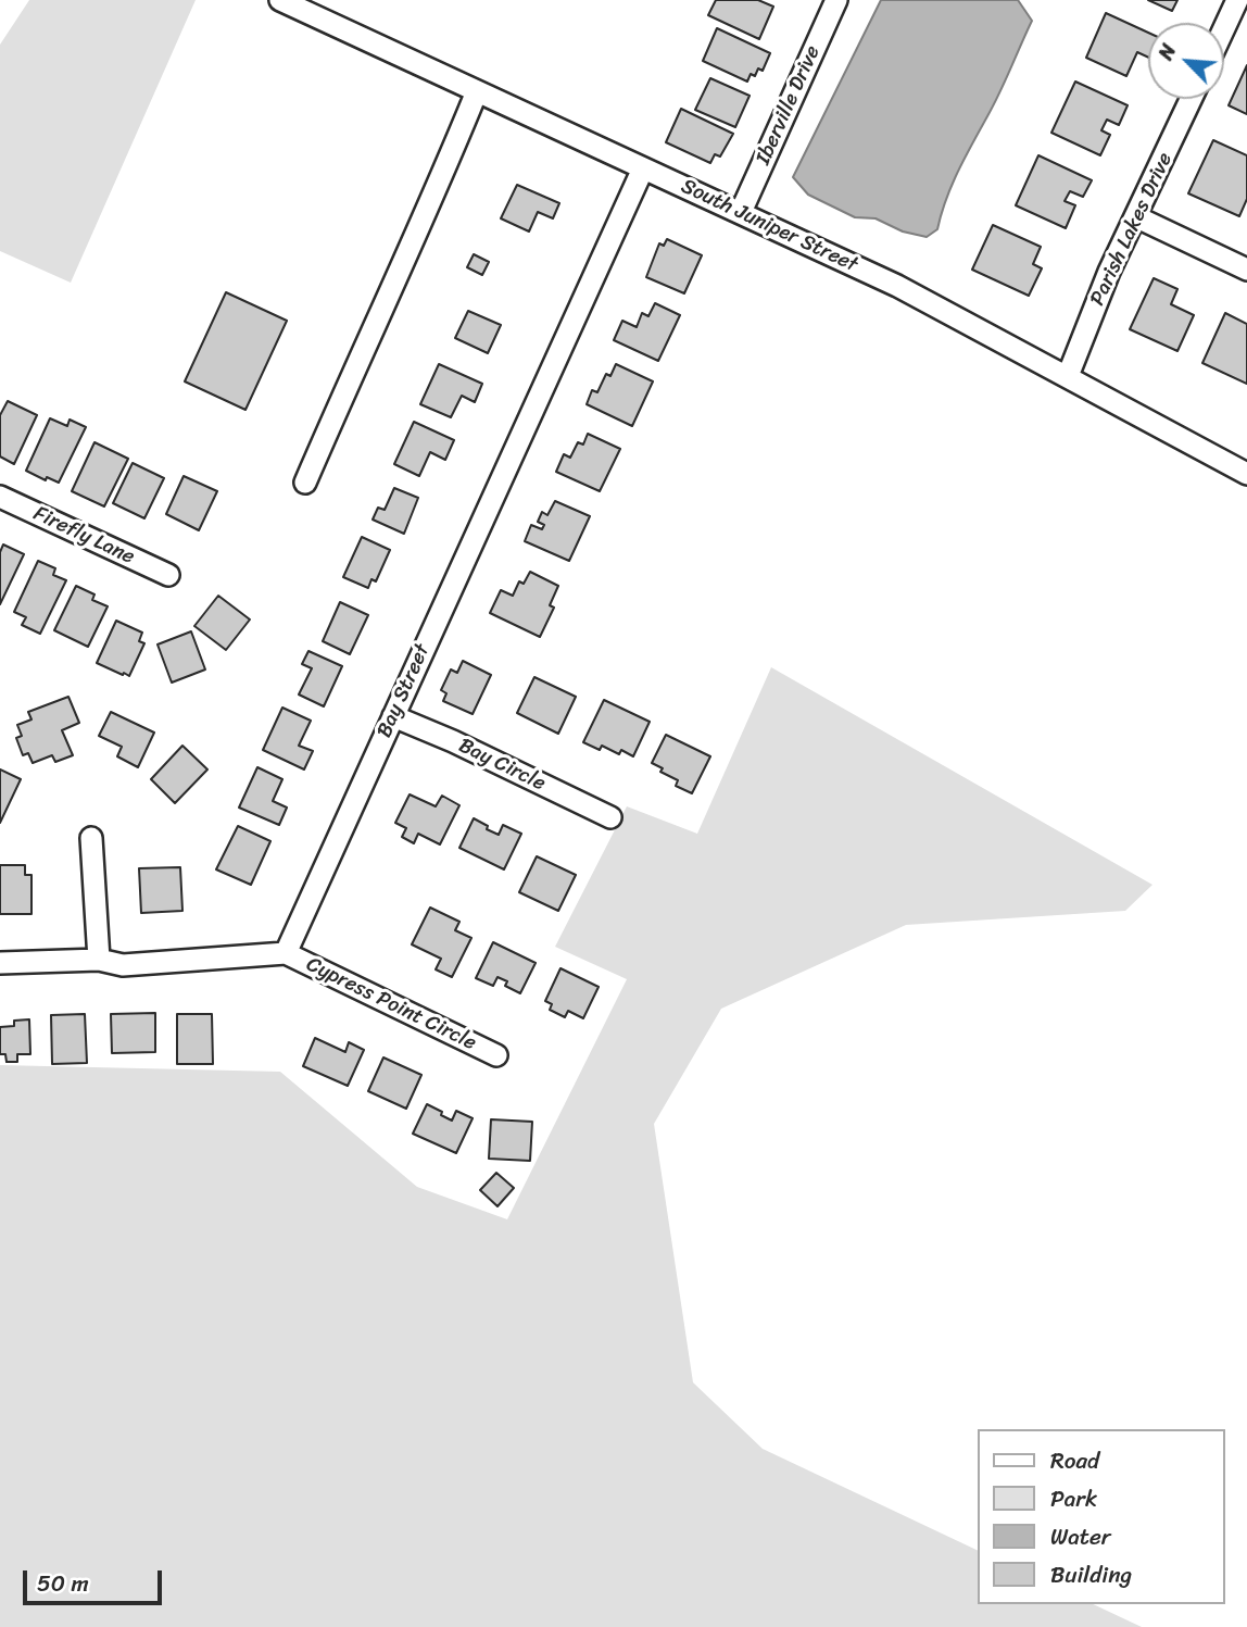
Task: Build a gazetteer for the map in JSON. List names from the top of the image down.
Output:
{
  "streets": {
    "street": [
      "Iberville Drive",
      "South Juniper Street",
      "Parish Lakes Drive",
      "Firefly Lane",
      "Bay Street",
      "Bay Circle",
      "Cypress Point Circle"
    ]
  },
  "crossings": [
    ["Iberville Drive", "South Juniper Street"],
    ["South Juniper Street", "Parish Lakes Drive"],
    ["South Juniper Street", "Bay Street"],
    ["Bay Street", "Bay Circle"],
    ["Bay Street", "Cypress Point Circle"]
  ],
  "legend": [
    "Road",
    "Park",
    "Water",
    "Building"
  ],
  "scale_bar": "50 m",
  "north": "top left"
}
